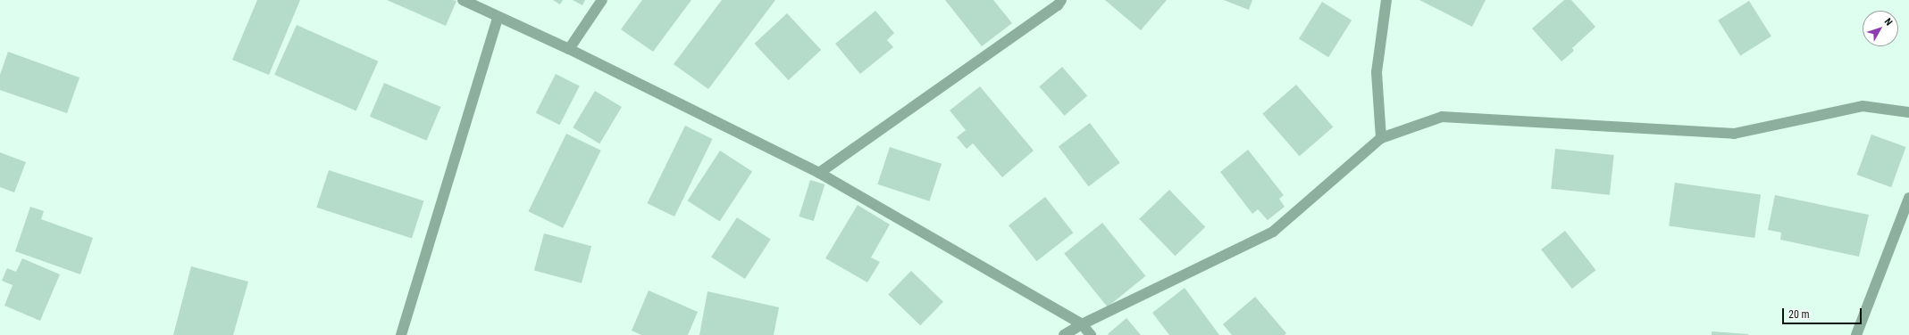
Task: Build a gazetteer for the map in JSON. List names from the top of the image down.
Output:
{
  "scale_bar": "20 m",
  "north": "top right"
}
